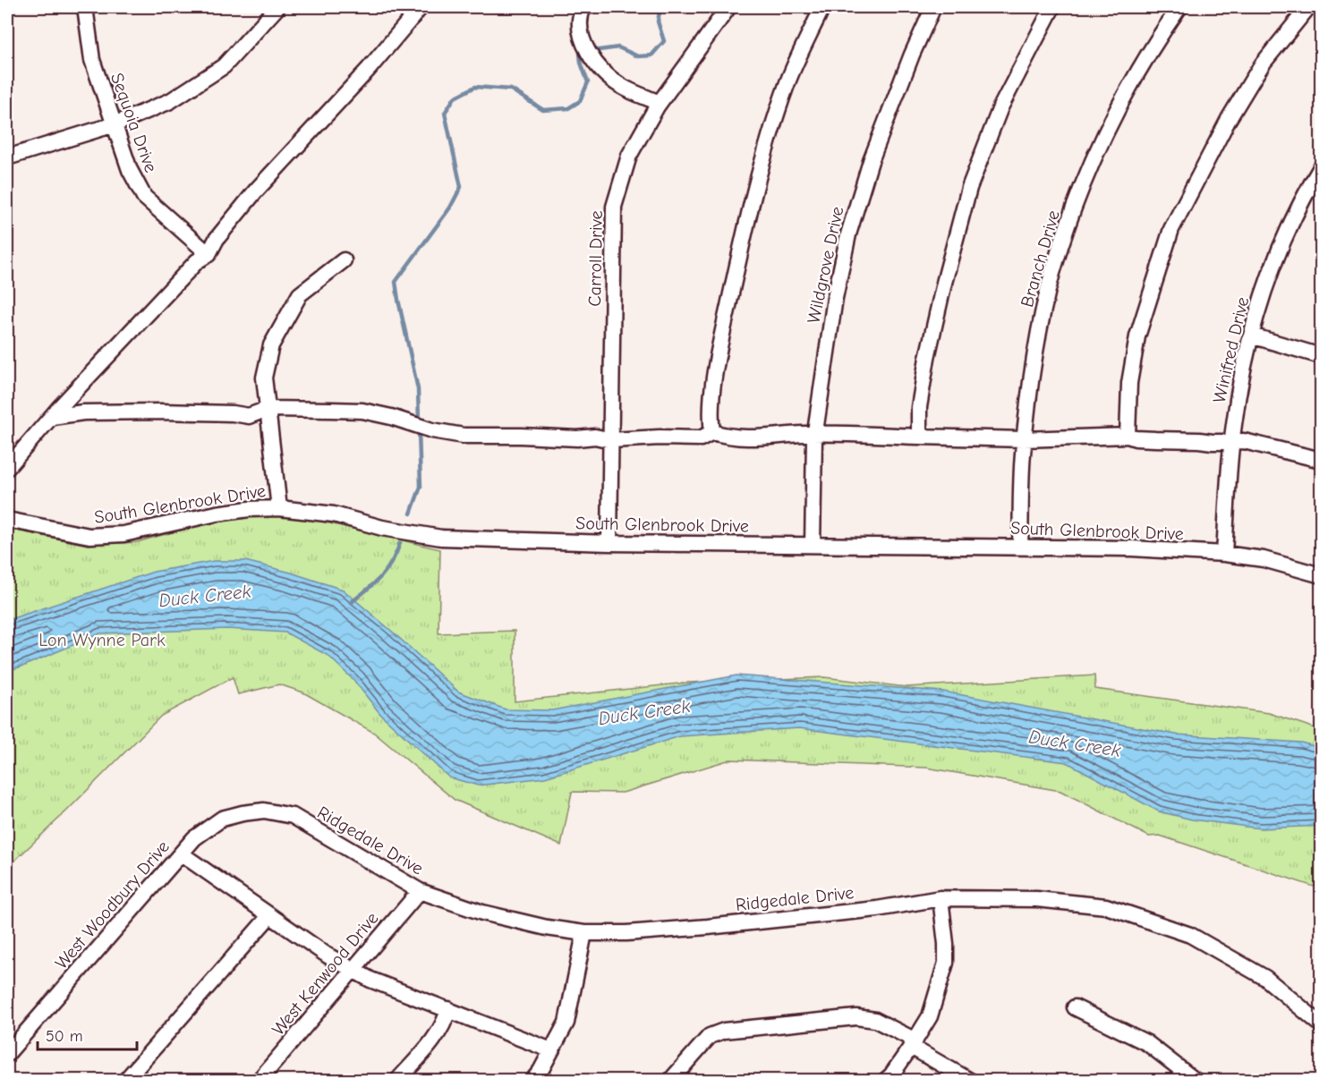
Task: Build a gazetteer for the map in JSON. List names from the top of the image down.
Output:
{
  "streets": {
    "street": [
      "Sequoia Drive",
      "Carroll Drive",
      "Branch Drive",
      "Wildgrove Drive",
      "Winifred Drive",
      "South Glenbrook Drive",
      "Ridgedale Drive",
      "West Woodbury Drive",
      "West Kenwood Drive"
    ]
  },
  "crossings": [
    ["Carroll Drive", "South Glenbrook Drive"],
    ["Branch Drive", "South Glenbrook Drive"],
    ["Wildgrove Drive", "South Glenbrook Drive"],
    ["Winifred Drive", "South Glenbrook Drive"],
    ["Ridgedale Drive", "West Woodbury Drive"],
    ["Ridgedale Drive", "West Kenwood Drive"]
  ],
  "water": ["Duck Creek"],
  "parks": ["Lon Wynne Park"],
  "scale_bar": "50 m"
}
